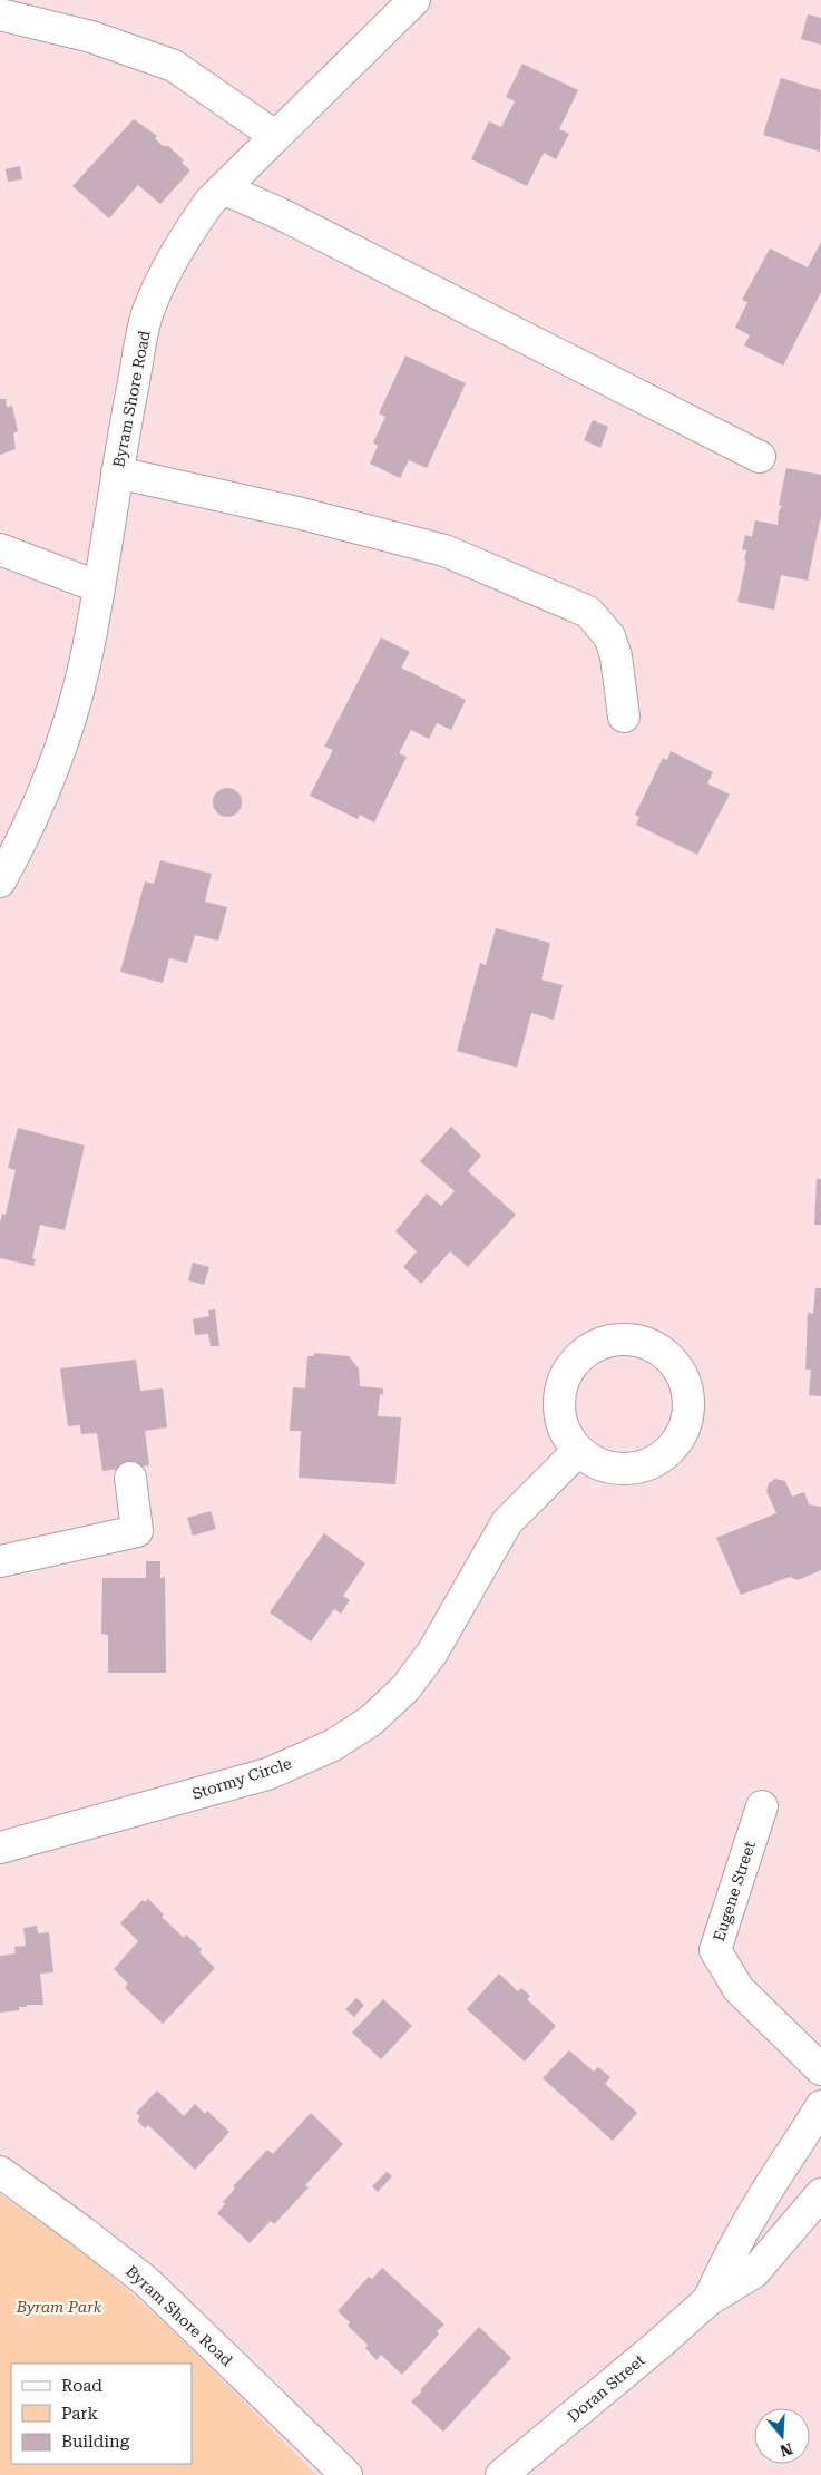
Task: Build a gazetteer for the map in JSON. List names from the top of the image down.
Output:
{
  "streets": {
    "street": [
      "Byram Shore Road",
      "Stormy Circle",
      "Eugene Street",
      "Doran Street"
    ]
  },
  "parks": ["Byram Park"],
  "legend": ["Road", "Park", "Building"],
  "north": "bottom"
}
